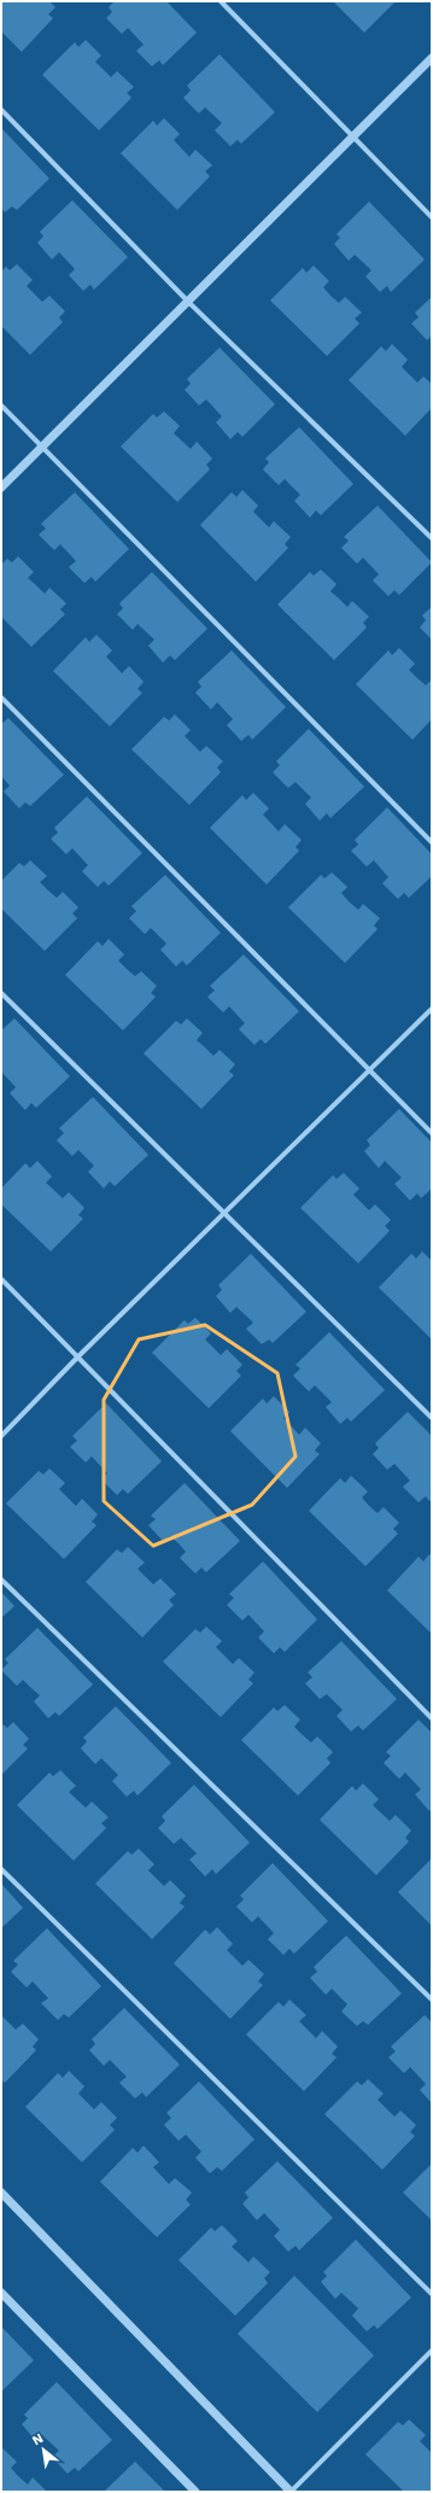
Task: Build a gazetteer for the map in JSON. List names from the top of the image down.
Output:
{
  "north": "top left"
}
